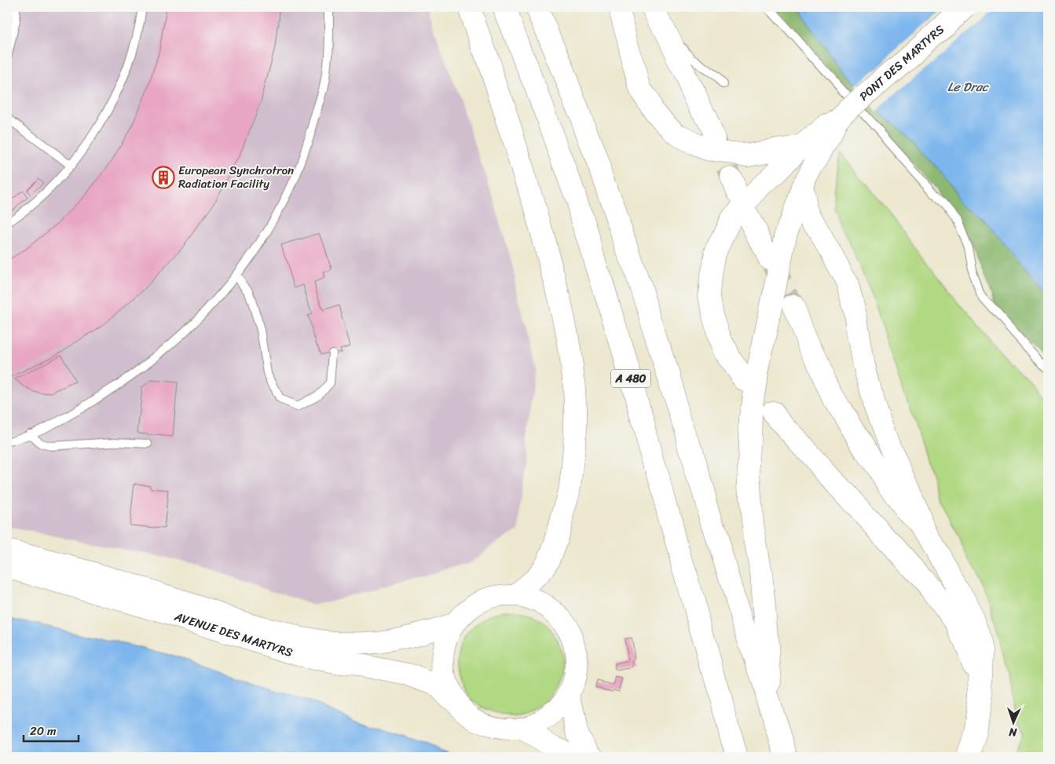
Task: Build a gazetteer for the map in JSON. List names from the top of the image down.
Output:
{
  "streets": {
    "main road": ["PONT DES MARTYRS", "A 480", "AVENUE DES MARTYRS"]
  },
  "water": ["Le Drac"],
  "places": {
    "building": ["European Synchrotron Radiation Facility"]
  },
  "scale_bar": "20 m",
  "north": "bottom"
}
